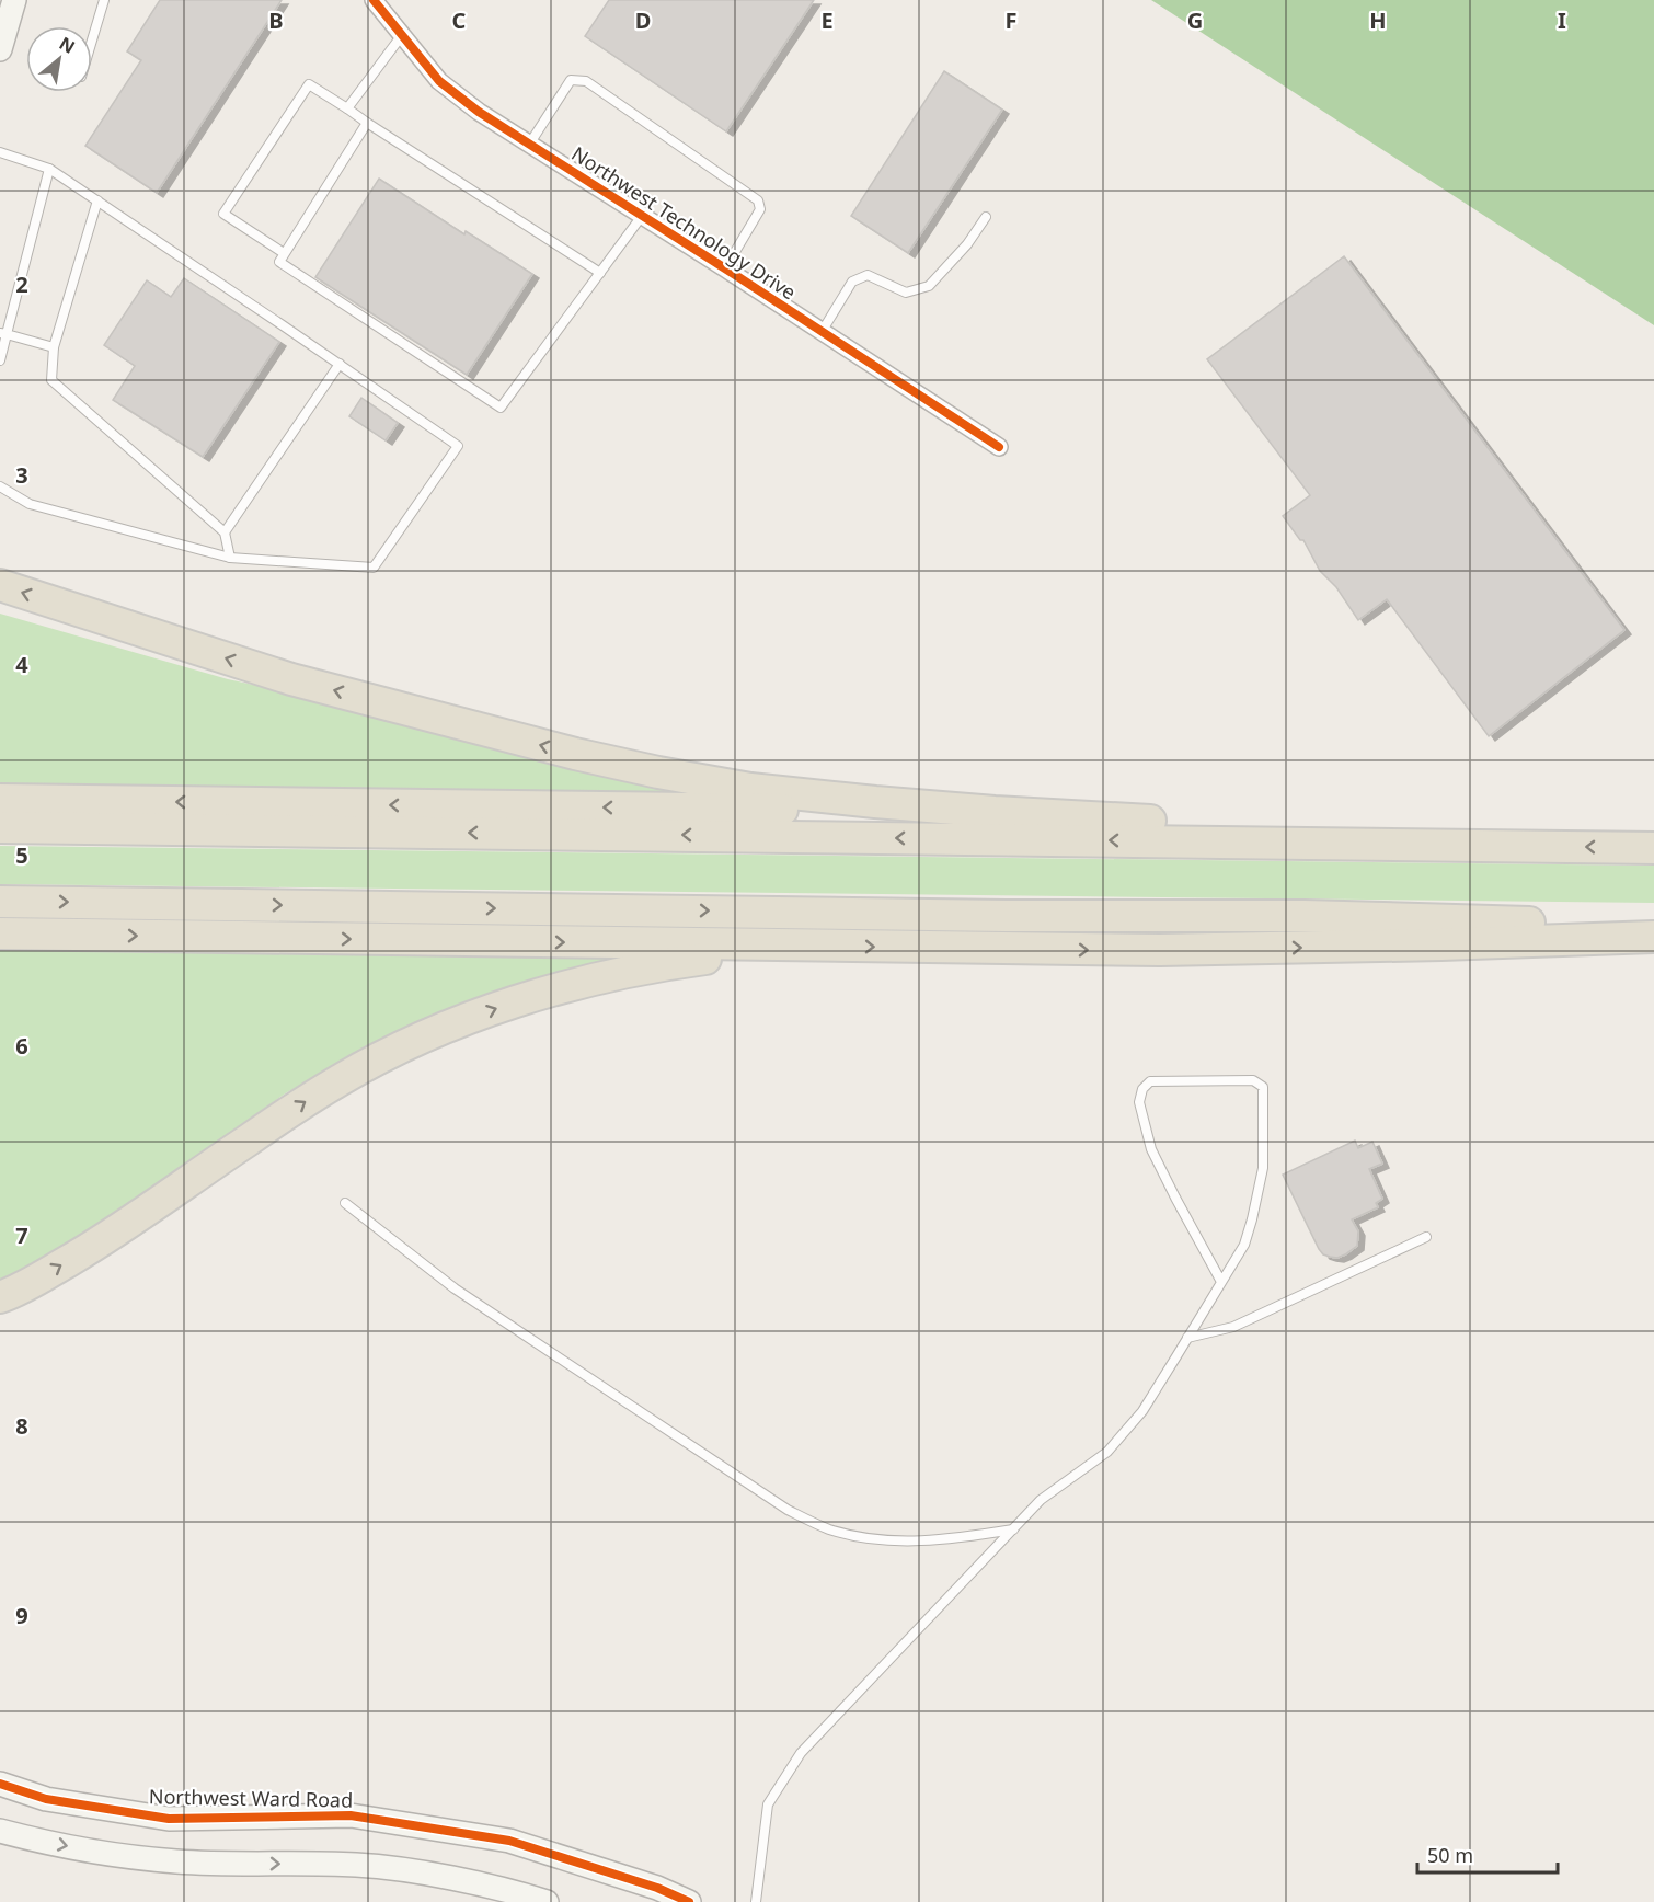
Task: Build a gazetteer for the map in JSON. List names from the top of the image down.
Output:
{
  "streets": {
    "street": ["Northwest Technology Drive", "Northwest Ward Road"]
  },
  "scale_bar": "50 m",
  "north": "top right",
  "grid": {
    "columns": [
      "B",
      "C",
      "D",
      "E",
      "F",
      "G",
      "H",
      "I"
    ],
    "rows": [
      "2",
      "3",
      "4",
      "5",
      "6",
      "7",
      "8",
      "9"
    ]
  }
}
